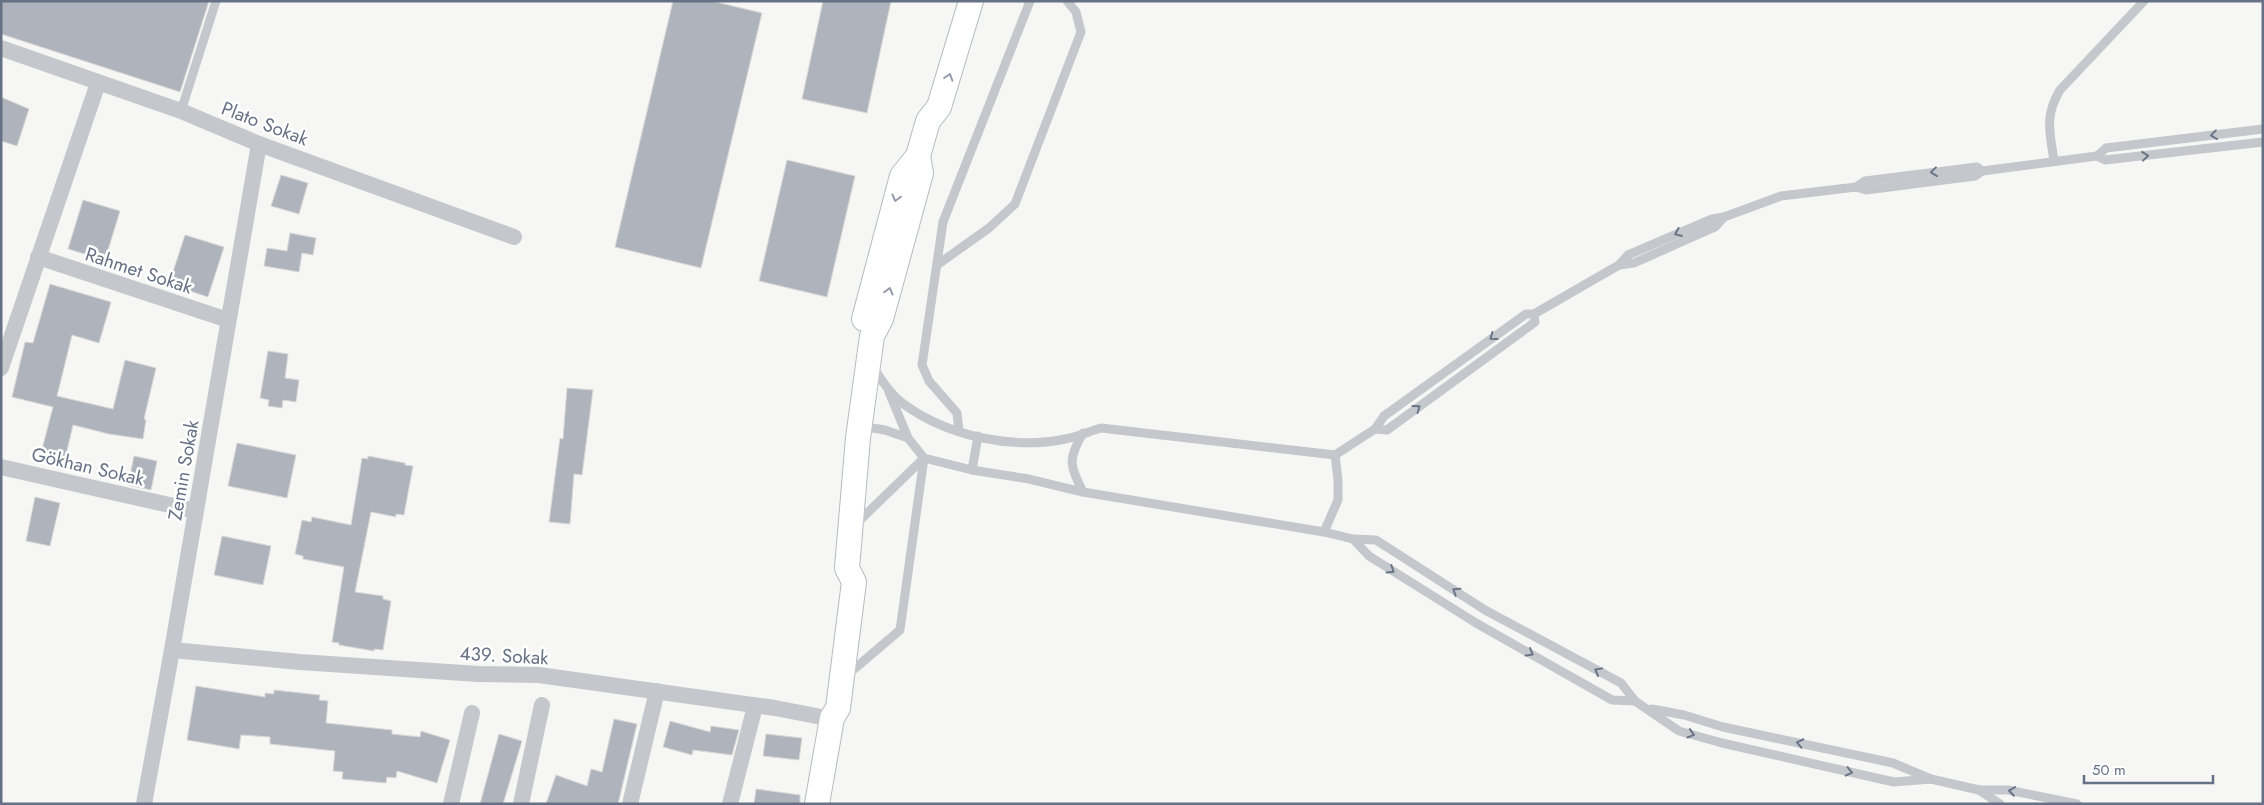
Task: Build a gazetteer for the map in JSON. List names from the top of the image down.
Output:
{
  "streets": {
    "street": [
      "Plato Sokak",
      "Rahmet Sokak",
      "Gökhan Sokak",
      "Zemin Sokak",
      "439. Sokak"
    ]
  },
  "crossings": [
    ["Plato Sokak", "Zemin Sokak"],
    ["Rahmet Sokak", "Zemin Sokak"],
    ["Gökhan Sokak", "Zemin Sokak"],
    ["Zemin Sokak", "439. Sokak"]
  ],
  "scale_bar": "50 m"
}
